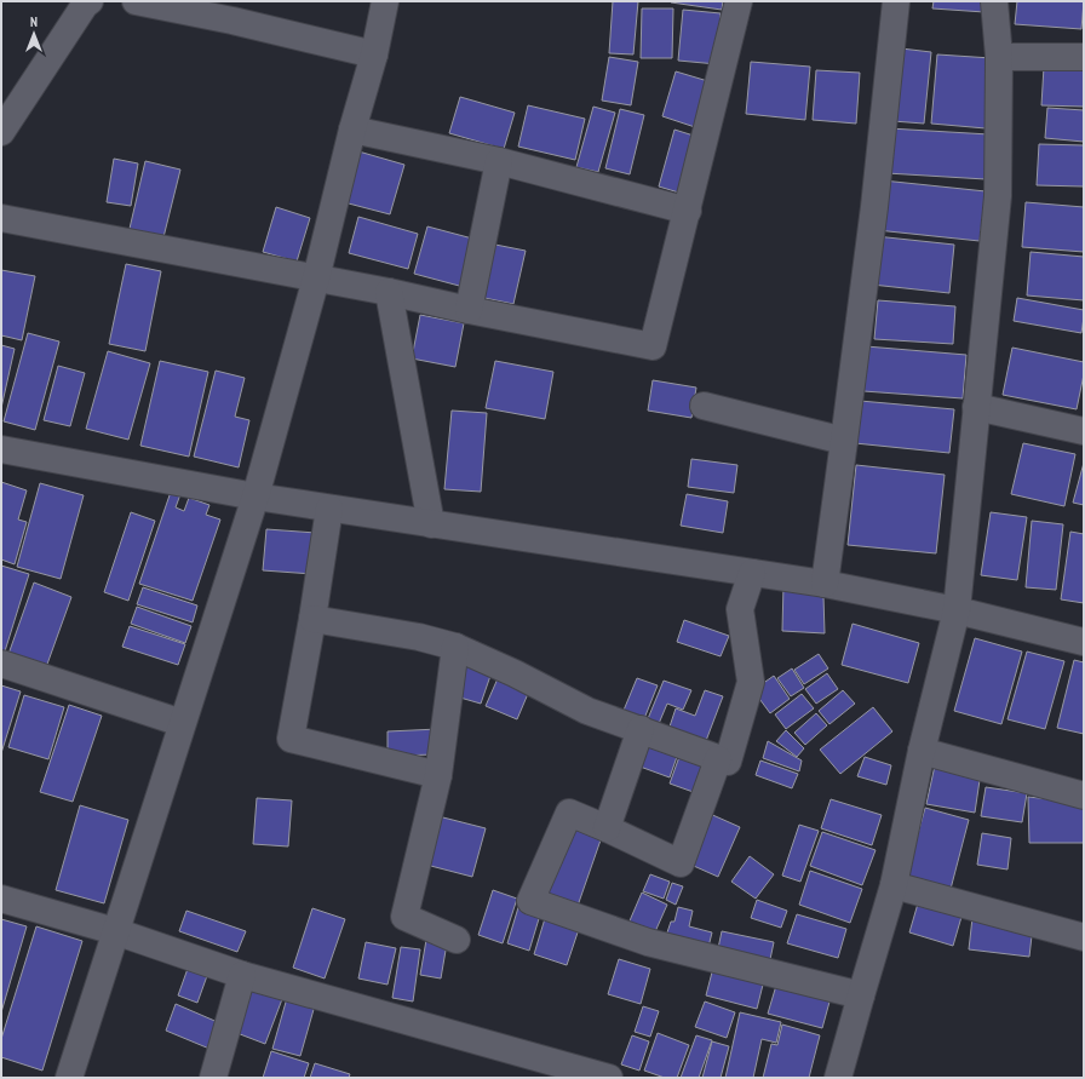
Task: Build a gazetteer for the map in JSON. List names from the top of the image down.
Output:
{
  "north": "top"
}
